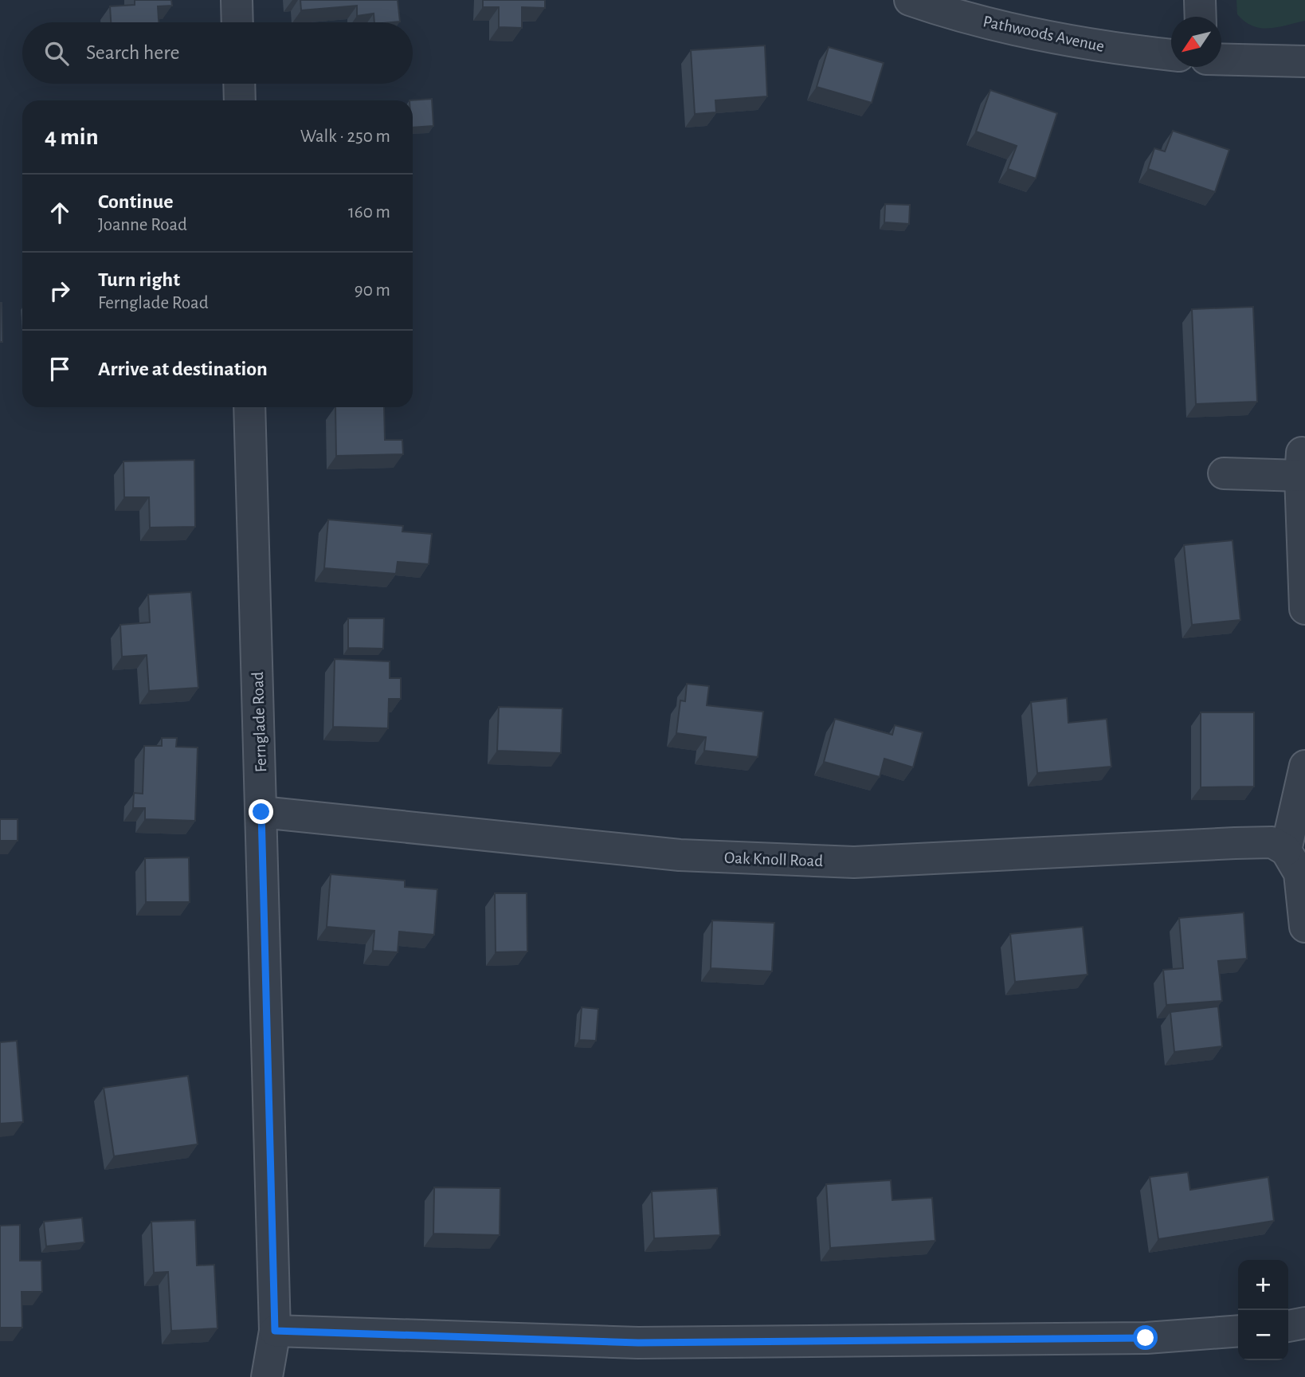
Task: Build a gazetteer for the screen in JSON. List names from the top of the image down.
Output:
{
  "streets": {
    "street": ["Pathwoods Avenue", "Fernglade Road", "Oak Knoll Road"]
  },
  "crossings": [
    ["Fernglade Road", "Oak Knoll Road"]
  ],
  "north": "bottom left",
  "page": {
    "search": "Search here",
    "heading": ["4 min", "Walk · 250 m"],
    "list": [
      ["Continue", "Joanne Road", "160 m"],
      ["Turn right", "Fernglade Road", "90 m"],
      "Arrive at destination"
    ],
    "map_buttons": ["+", "−"]
  }
}
